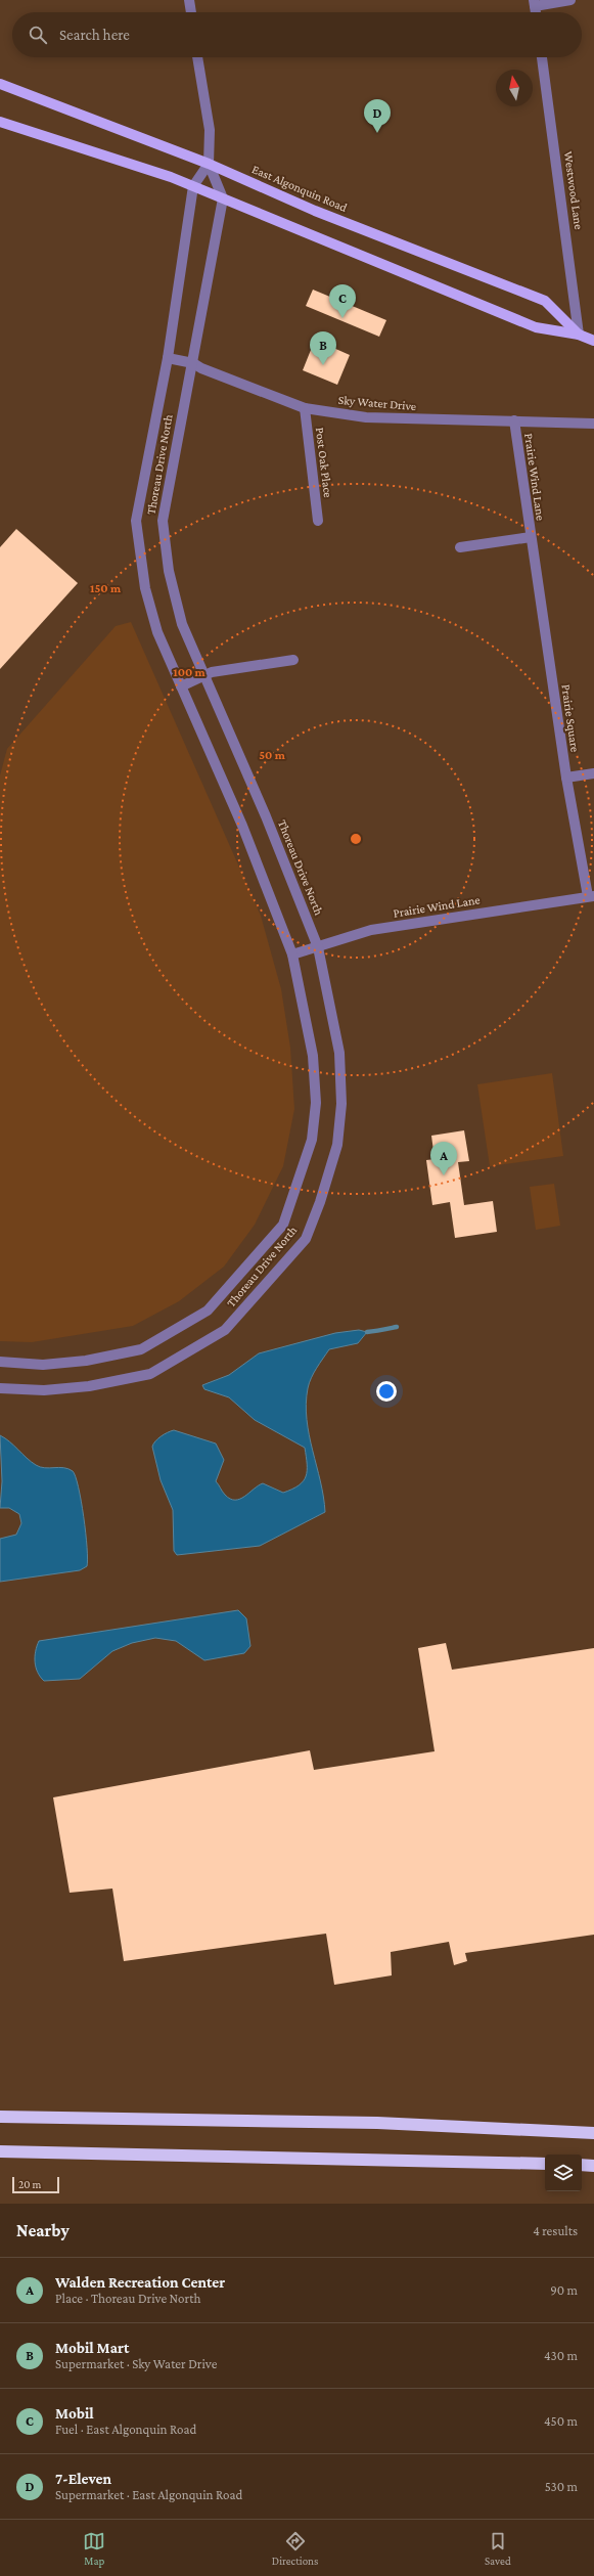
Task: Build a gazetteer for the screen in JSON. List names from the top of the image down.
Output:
{
  "streets": {
    "main road": ["East Algonquin Road"],
    "street": [
      "Westwood Lane",
      "Sky Water Drive",
      "Post Oak Place",
      "Thoreau Drive North",
      "Prairie Wind Lane",
      "Prairie Square"
    ]
  },
  "crossings": [
    ["East Algonquin Road", "Westwood Lane"],
    ["East Algonquin Road", "Thoreau Drive North"],
    ["Sky Water Drive", "Post Oak Place"],
    ["Sky Water Drive", "Thoreau Drive North"],
    ["Sky Water Drive", "Prairie Wind Lane"],
    ["Thoreau Drive North", "Prairie Wind Lane"],
    ["Prairie Wind Lane", "Prairie Square"]
  ],
  "scale_bar": "20 m",
  "north": "top",
  "page": {
    "search": "Search here",
    "pins": [
      "D",
      "C",
      "B",
      "A"
    ],
    "scale": "20 m",
    "heading": ["Nearby", "4 results"],
    "list": [
      {
        "mark": "A",
        "name": "Walden Recreation Center",
        "note": "Place · Thoreau Drive North",
        "value": "90 m"
      },
      {
        "mark": "B",
        "name": "Mobil Mart",
        "note": "Supermarket · Sky Water Drive",
        "value": "430 m"
      },
      {
        "mark": "C",
        "name": "Mobil",
        "note": "Fuel · East Algonquin Road",
        "value": "450 m"
      },
      {
        "mark": "D",
        "name": "7-Eleven",
        "note": "Supermarket · East Algonquin Road",
        "value": "530 m"
      }
    ],
    "nav": ["Map", "Directions", "Saved"]
  },
  "rings": ["150 m", "100 m", "50 m"]
}
